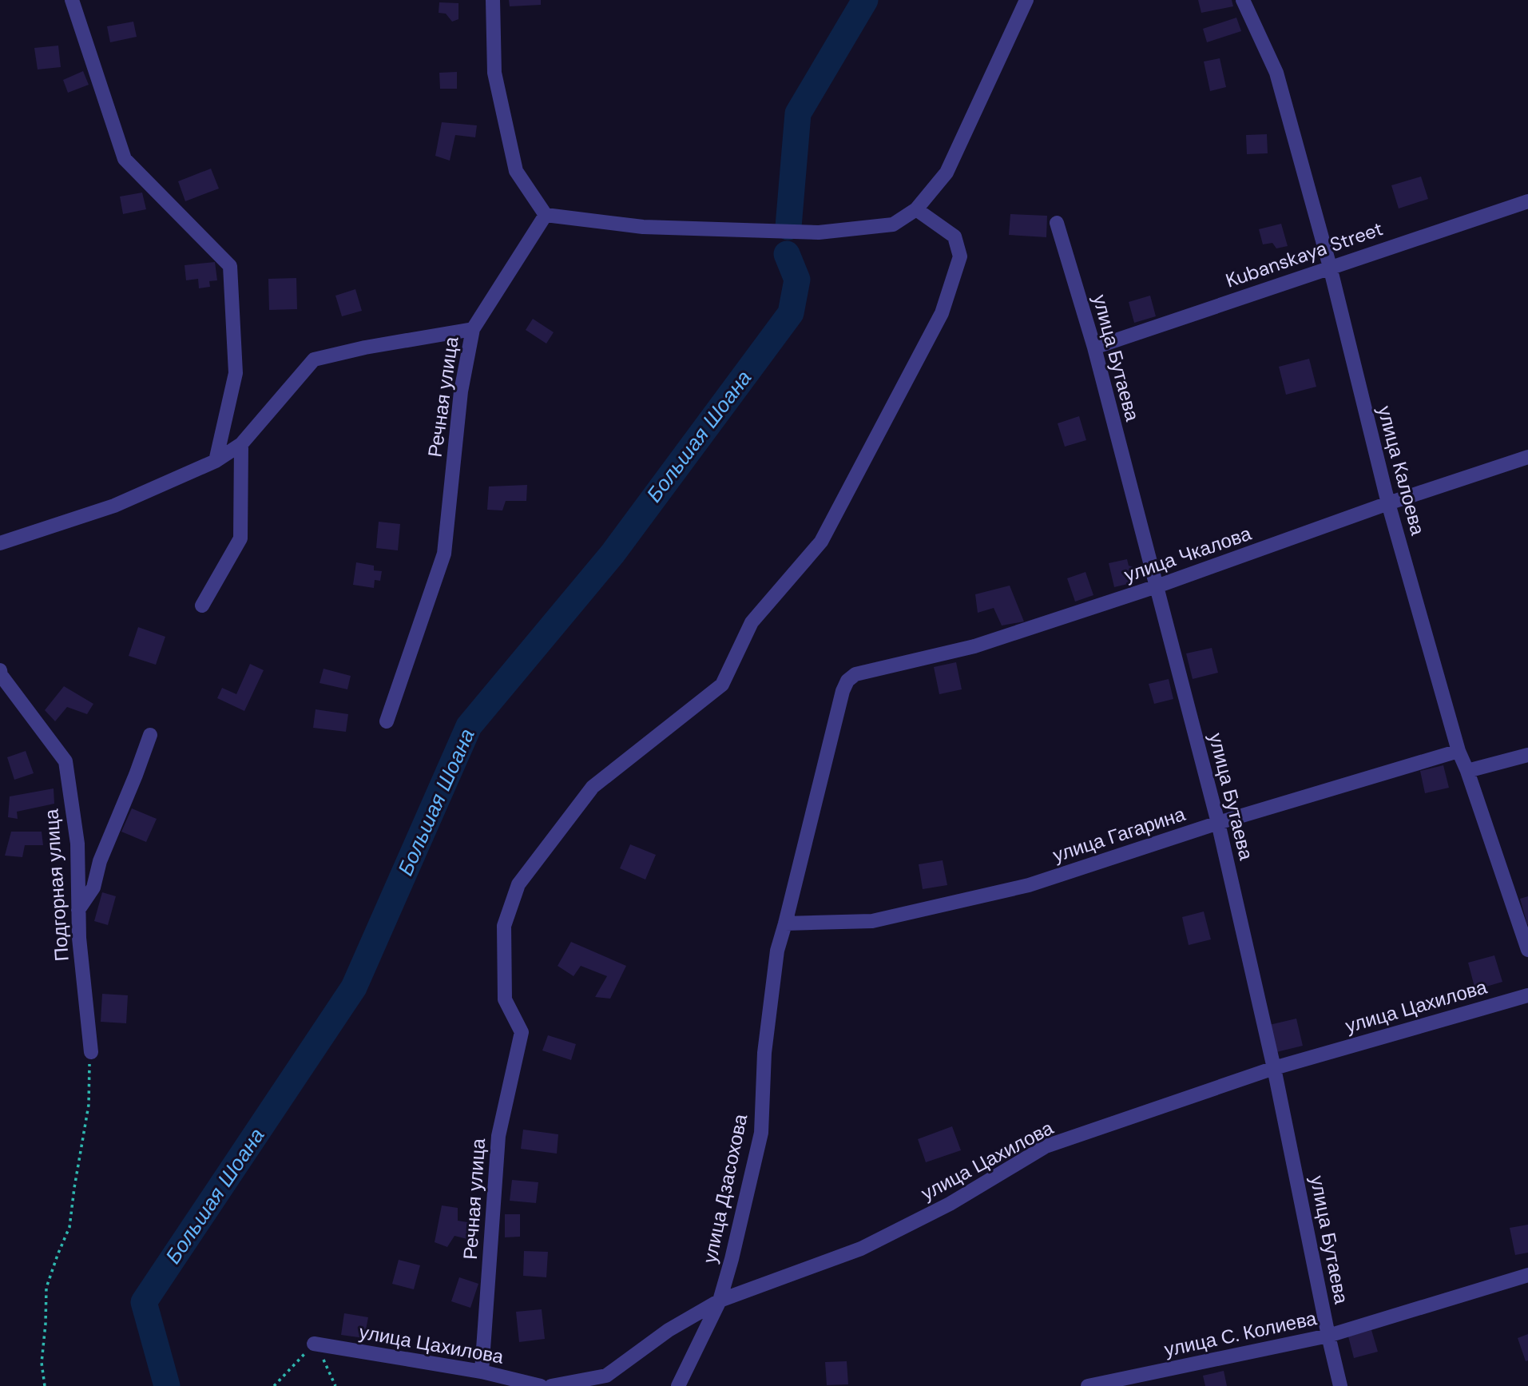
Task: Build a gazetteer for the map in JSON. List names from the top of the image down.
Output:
{
  "streets": {
    "street": [
      "Kubanskaya Street",
      "улица Бутаева",
      "Речная улица",
      "улица Калоева",
      "улица Чкалова",
      "улица Гагарина",
      "Подгорная улица",
      "улица Цахилова",
      "улица Дзасохова",
      "улица С. Колиева"
    ]
  },
  "crossings": [
    ["Kubanskaya Street", "улица Бутаева"],
    ["Kubanskaya Street", "улица Калоева"],
    ["улица Бутаева", "улица Чкалова"],
    ["улица Бутаева", "улица Гагарина"],
    ["улица Бутаева", "улица Цахилова"],
    ["улица Бутаева", "улица С. Колиева"],
    ["Речная улица", "улица Цахилова"],
    ["улица Калоева", "улица Чкалова"],
    ["улица Калоева", "улица Гагарина"],
    ["улица Чкалова", "улица Дзасохова"],
    ["улица Гагарина", "улица Дзасохова"],
    ["улица Цахилова", "улица Дзасохова"]
  ],
  "water": ["Большая Шоана"]
}
